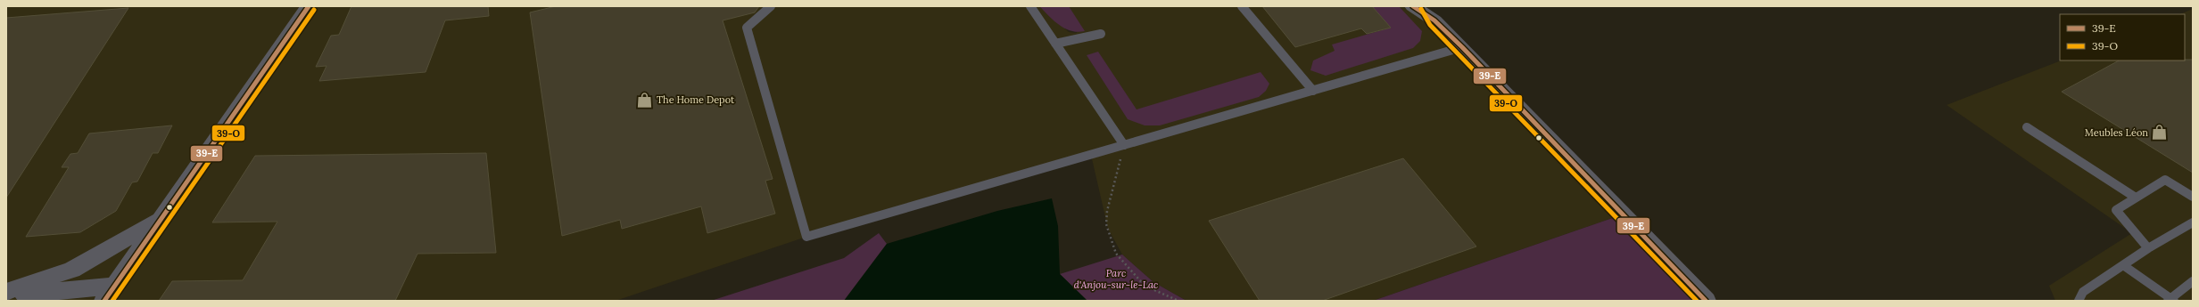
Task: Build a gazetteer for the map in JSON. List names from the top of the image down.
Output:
{
  "parks": ["Parc d'Anjou-sur-le-Lac"],
  "places": {
    "shop": ["The Home Depot", "Meubles Léon"]
  },
  "lines": ["transit line 39-E", "transit line 39-O"],
  "legend": ["39-E", "39-O"]
}
